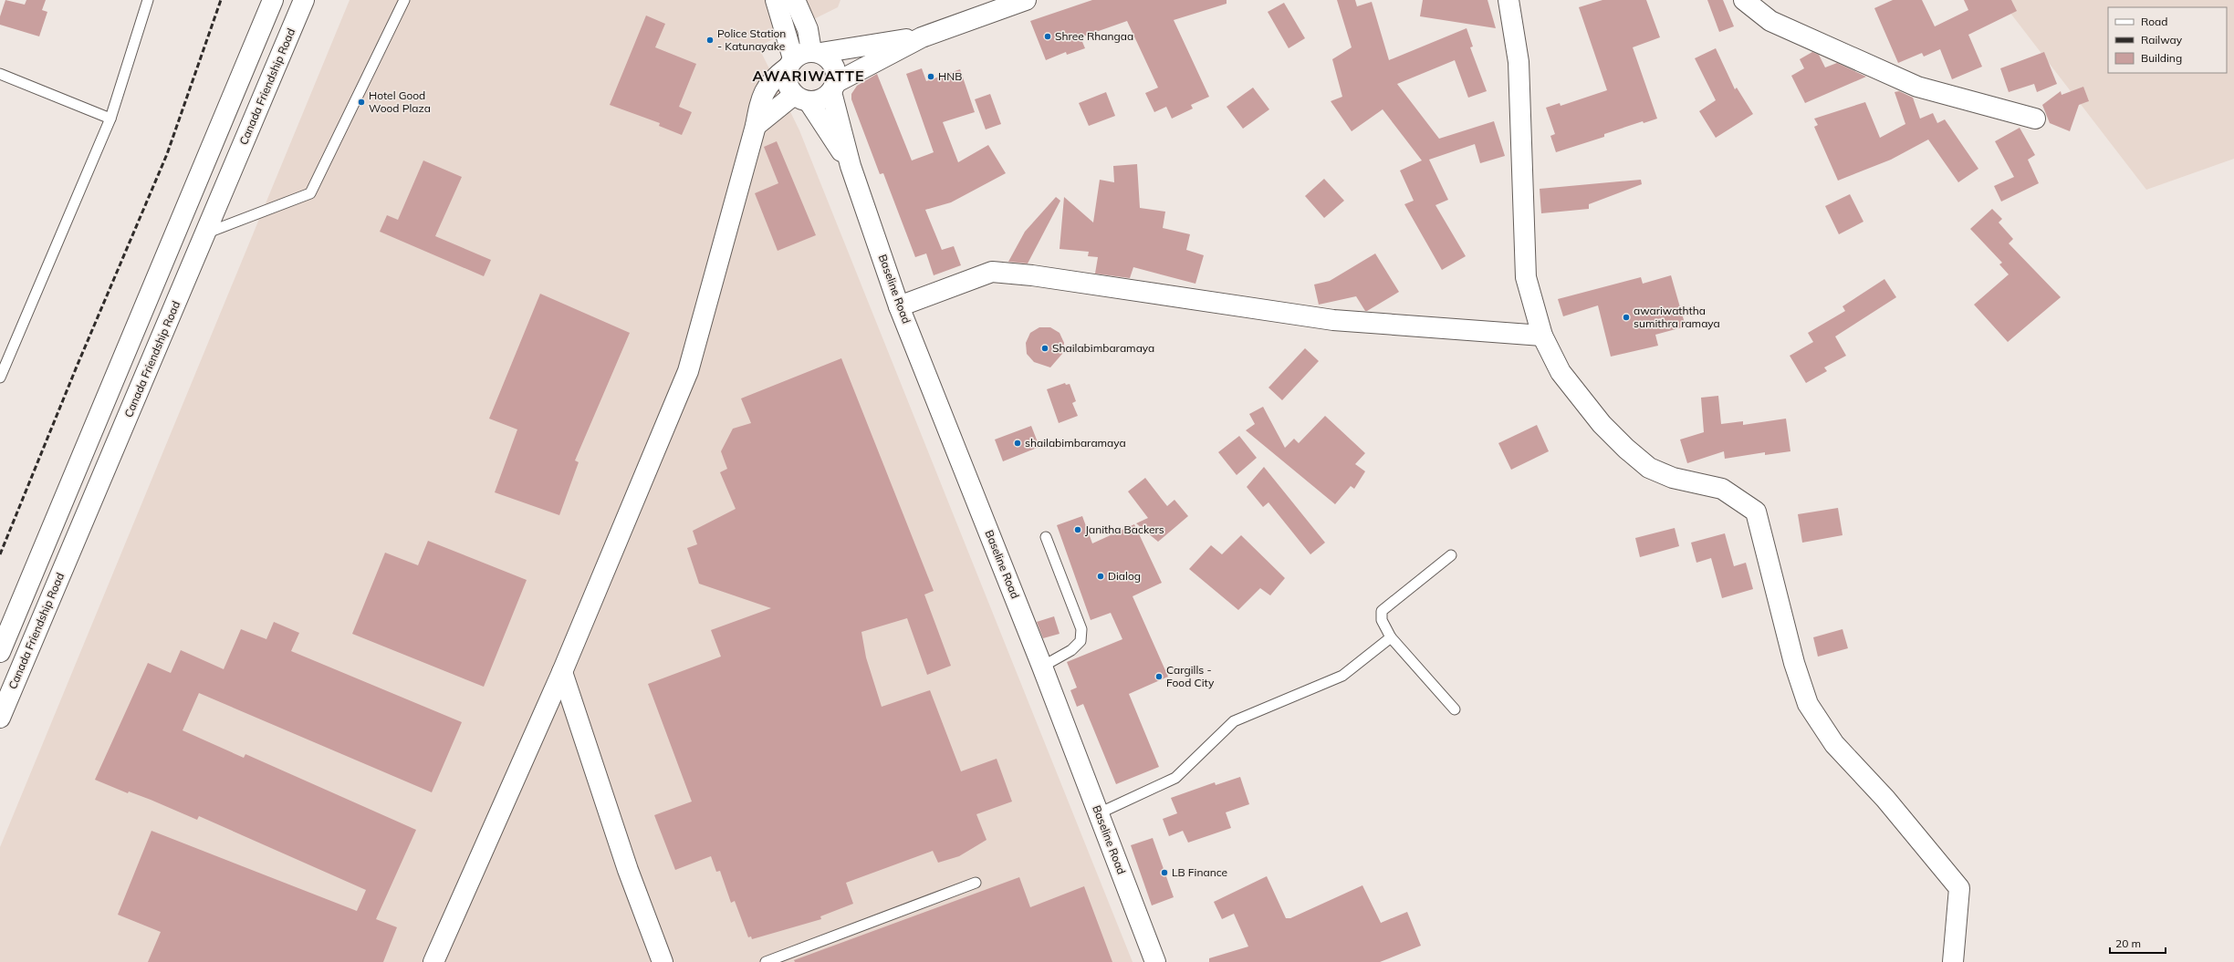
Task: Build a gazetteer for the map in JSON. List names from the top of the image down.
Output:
{
  "streets": {
    "street": ["Canada Friendship Road", "Baseline Road"]
  },
  "districts": ["AWARIWATTE"],
  "places": [
    "Shree Rhangaa",
    "Police Station - Katunayake",
    "HNB",
    "Hotel Good Wood Plaza",
    "awariwaththa sumithra ramaya",
    "Shailabimbaramaya",
    "shailabimbaramaya",
    "Janitha Backers",
    "Dialog",
    "Cargills - Food City",
    "LB Finance"
  ],
  "legend": ["Road", "Railway", "Building"],
  "scale_bar": "20 m"
}
